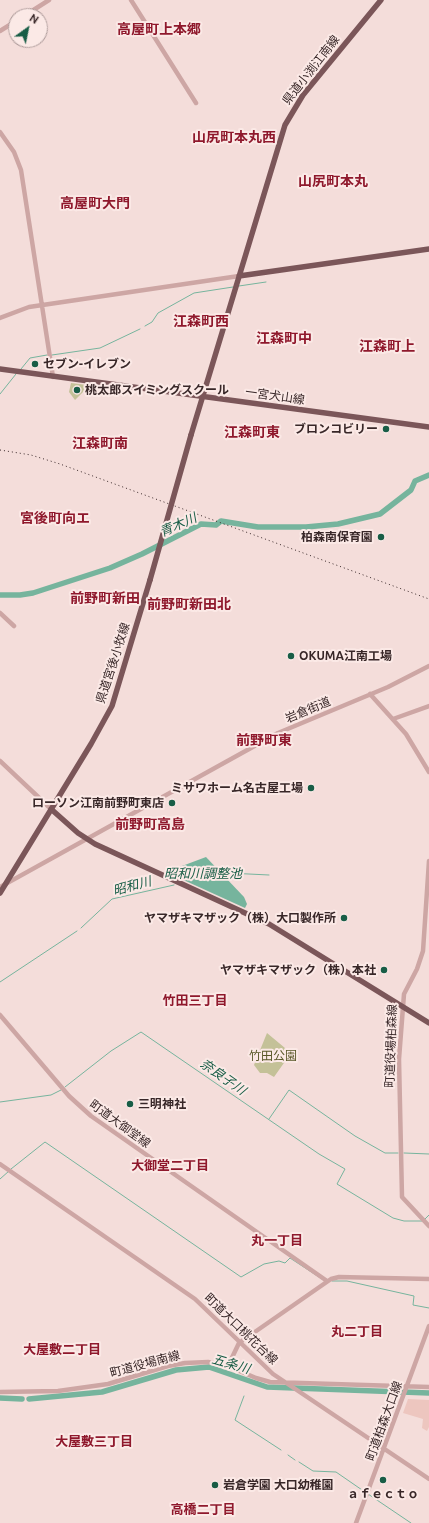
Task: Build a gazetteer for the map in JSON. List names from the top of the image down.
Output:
{
  "streets": {
    "main road": ["県道小渕江南線", "一宮犬山線", "県道宮後小牧線"],
    "street": [
      "岩倉街道",
      "町道役場柏森線",
      "町道大御堂線",
      "町道大口桃花台線",
      "町道役場南線",
      "町道柏森大口線"
    ]
  },
  "crossings": [
    ["県道小渕江南線", "一宮犬山線"],
    ["県道小渕江南線", "県道宮後小牧線"],
    ["一宮犬山線", "県道宮後小牧線"],
    ["県道宮後小牧線", "岩倉街道"],
    ["町道大口桃花台線", "町道役場南線"],
    ["町道大口桃花台線", "町道柏森大口線"],
    ["町道役場南線", "町道柏森大口線"]
  ],
  "districts": [
    "高屋町上本郷",
    "山尻町本丸西",
    "山尻町本丸",
    "高屋町大門",
    "江森町西",
    "江森町中",
    "江森町上",
    "江森町東",
    "江森町南",
    "宮後町向エ",
    "前野町新田",
    "前野町新田北",
    "前野町東",
    "前野町高島",
    "竹田三丁目",
    "大御堂二丁目",
    "丸一丁目",
    "丸二丁目",
    "大屋敷二丁目",
    "大屋敷三丁目",
    "高橋二丁目"
  ],
  "water": [
    "青木川",
    "昭和川調整池",
    "昭和川",
    "奈良子川",
    "五条川"
  ],
  "parks": ["竹田公園"],
  "places": [
    "セブン-イレブン",
    "桃太郎スイミングスクール",
    "ブロンコビリー",
    "柏森南保育園",
    "OKUMA江南工場",
    "ミサワホーム名古屋工場",
    "ローソン江南前野町東店",
    "ヤマザキマザック（株）大口製作所",
    "ヤマザキマザック（株）本社",
    "三明神社",
    "ａｆｅｃｔｏ",
    "岩倉学園 大口幼稚園"
  ],
  "north": "top right"
}
